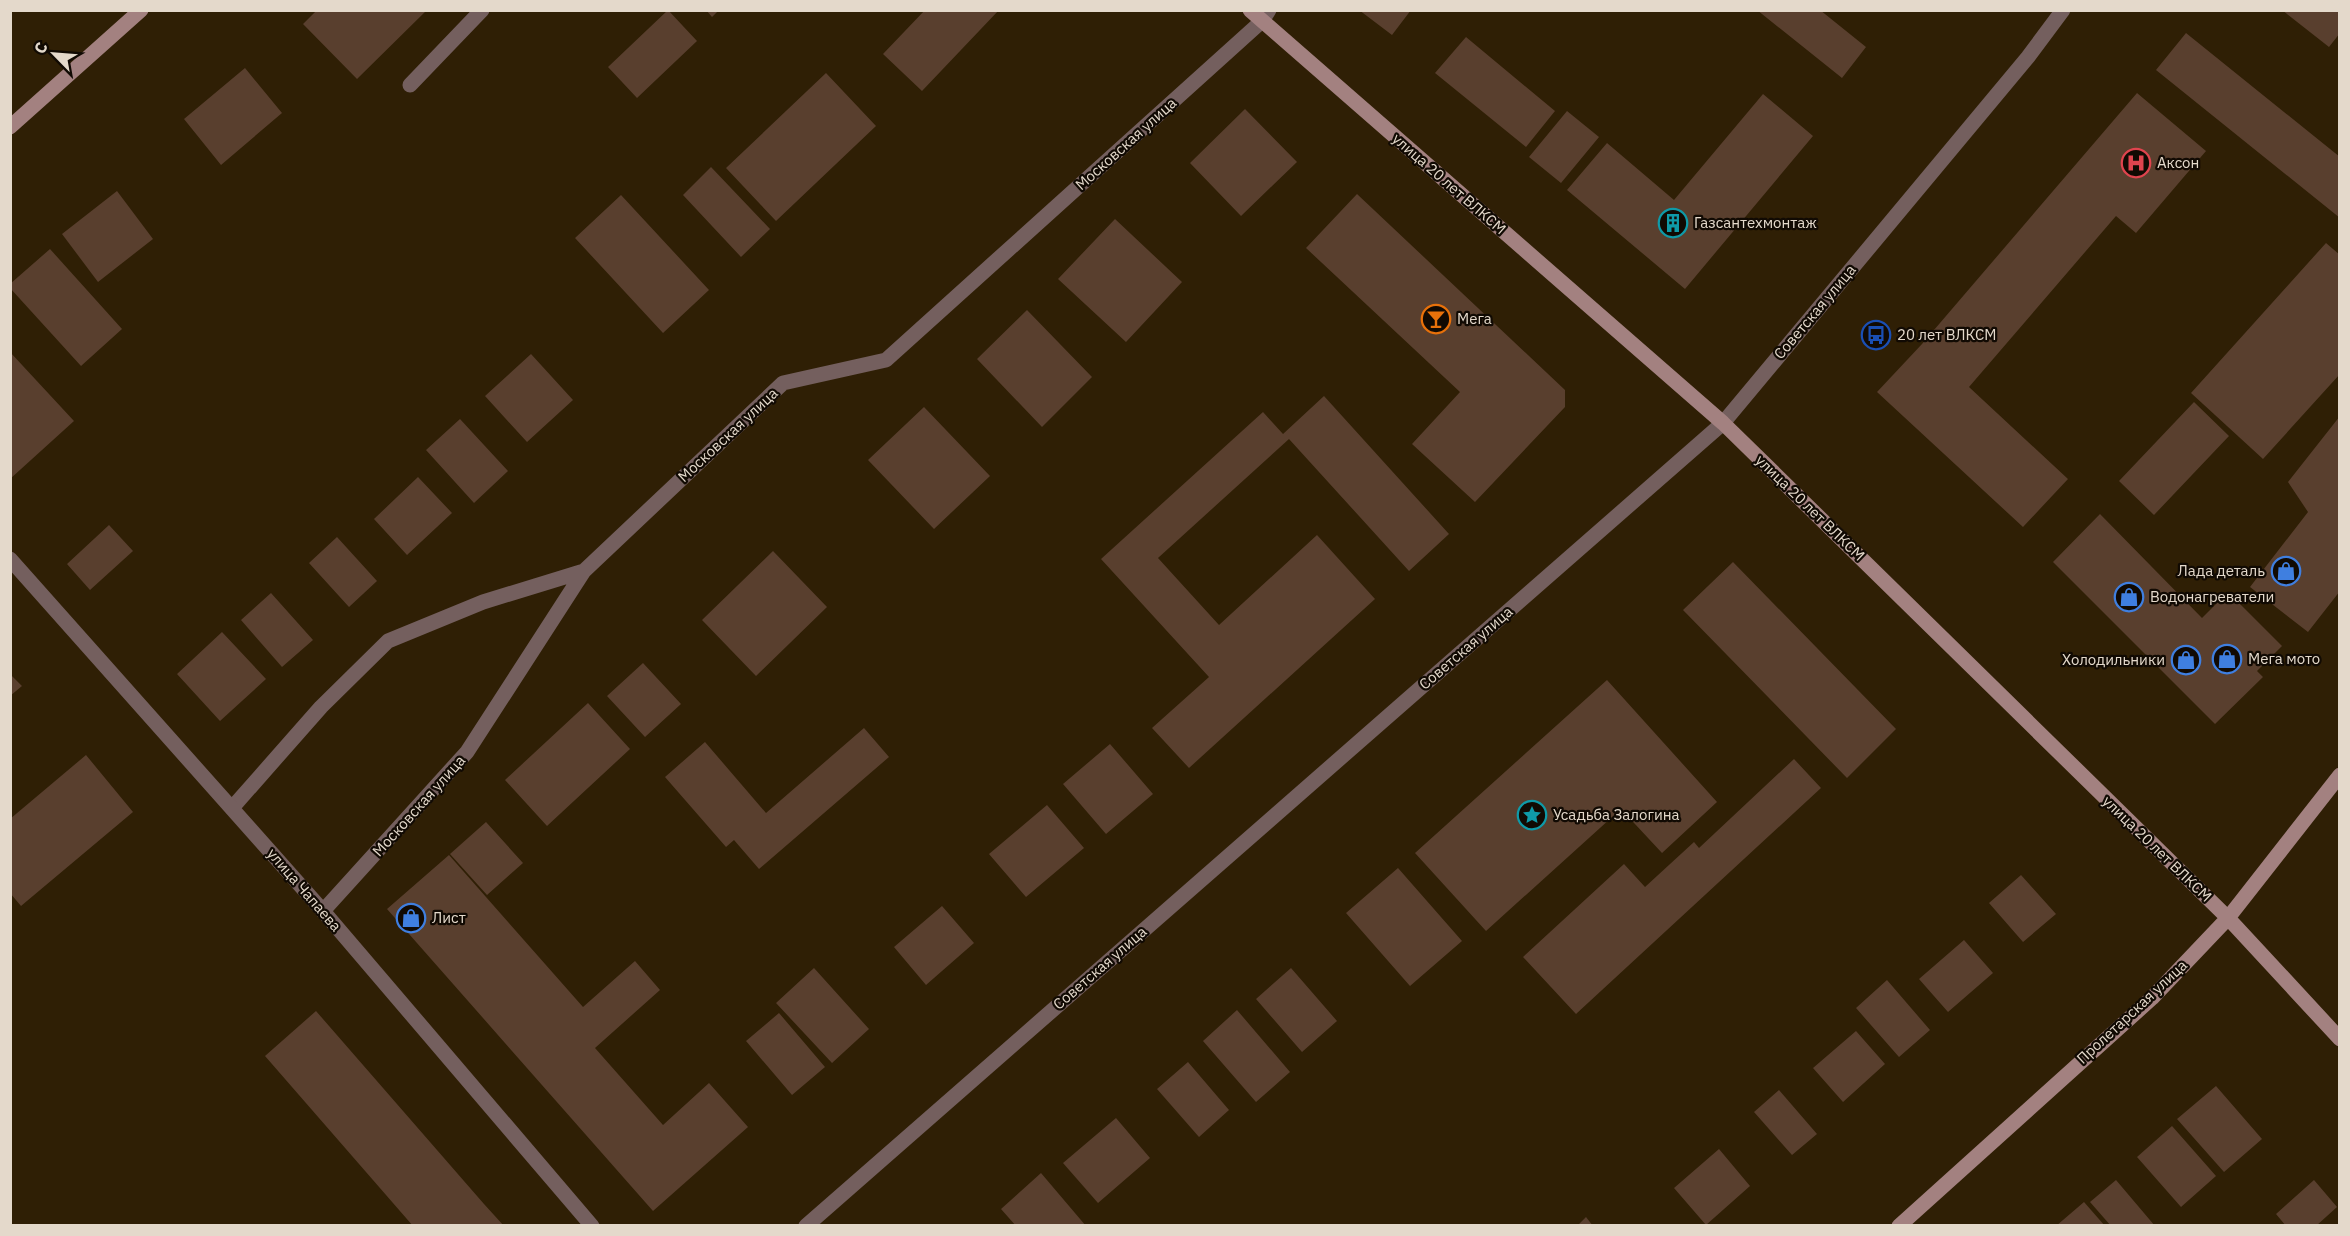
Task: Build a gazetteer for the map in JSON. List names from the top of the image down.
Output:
{
  "streets": {
    "street": [
      "Московская улица",
      "улица 20 лет ВЛКСМ",
      "Советская улица",
      "улица Чапаева",
      "Пролетарская улица"
    ]
  },
  "crossings": [
    ["Московская улица", "улица 20 лет ВЛКСМ"],
    ["Московская улица", "улица Чапаева"],
    ["улица 20 лет ВЛКСМ", "Советская улица"],
    ["улица 20 лет ВЛКСМ", "Пролетарская улица"]
  ],
  "places": {
    "hospital": ["Аксон"],
    "building": ["Газсантехмонтаж"],
    "bar": ["Мега"],
    "bus stop": ["20 лет ВЛКСМ"],
    "shop": [
      "Лада деталь",
      "Водонагреватели",
      "Мега мото",
      "Холодильники",
      "Лист"
    ],
    "place": ["Усадьба Залогина"]
  },
  "north": "top left"
}
